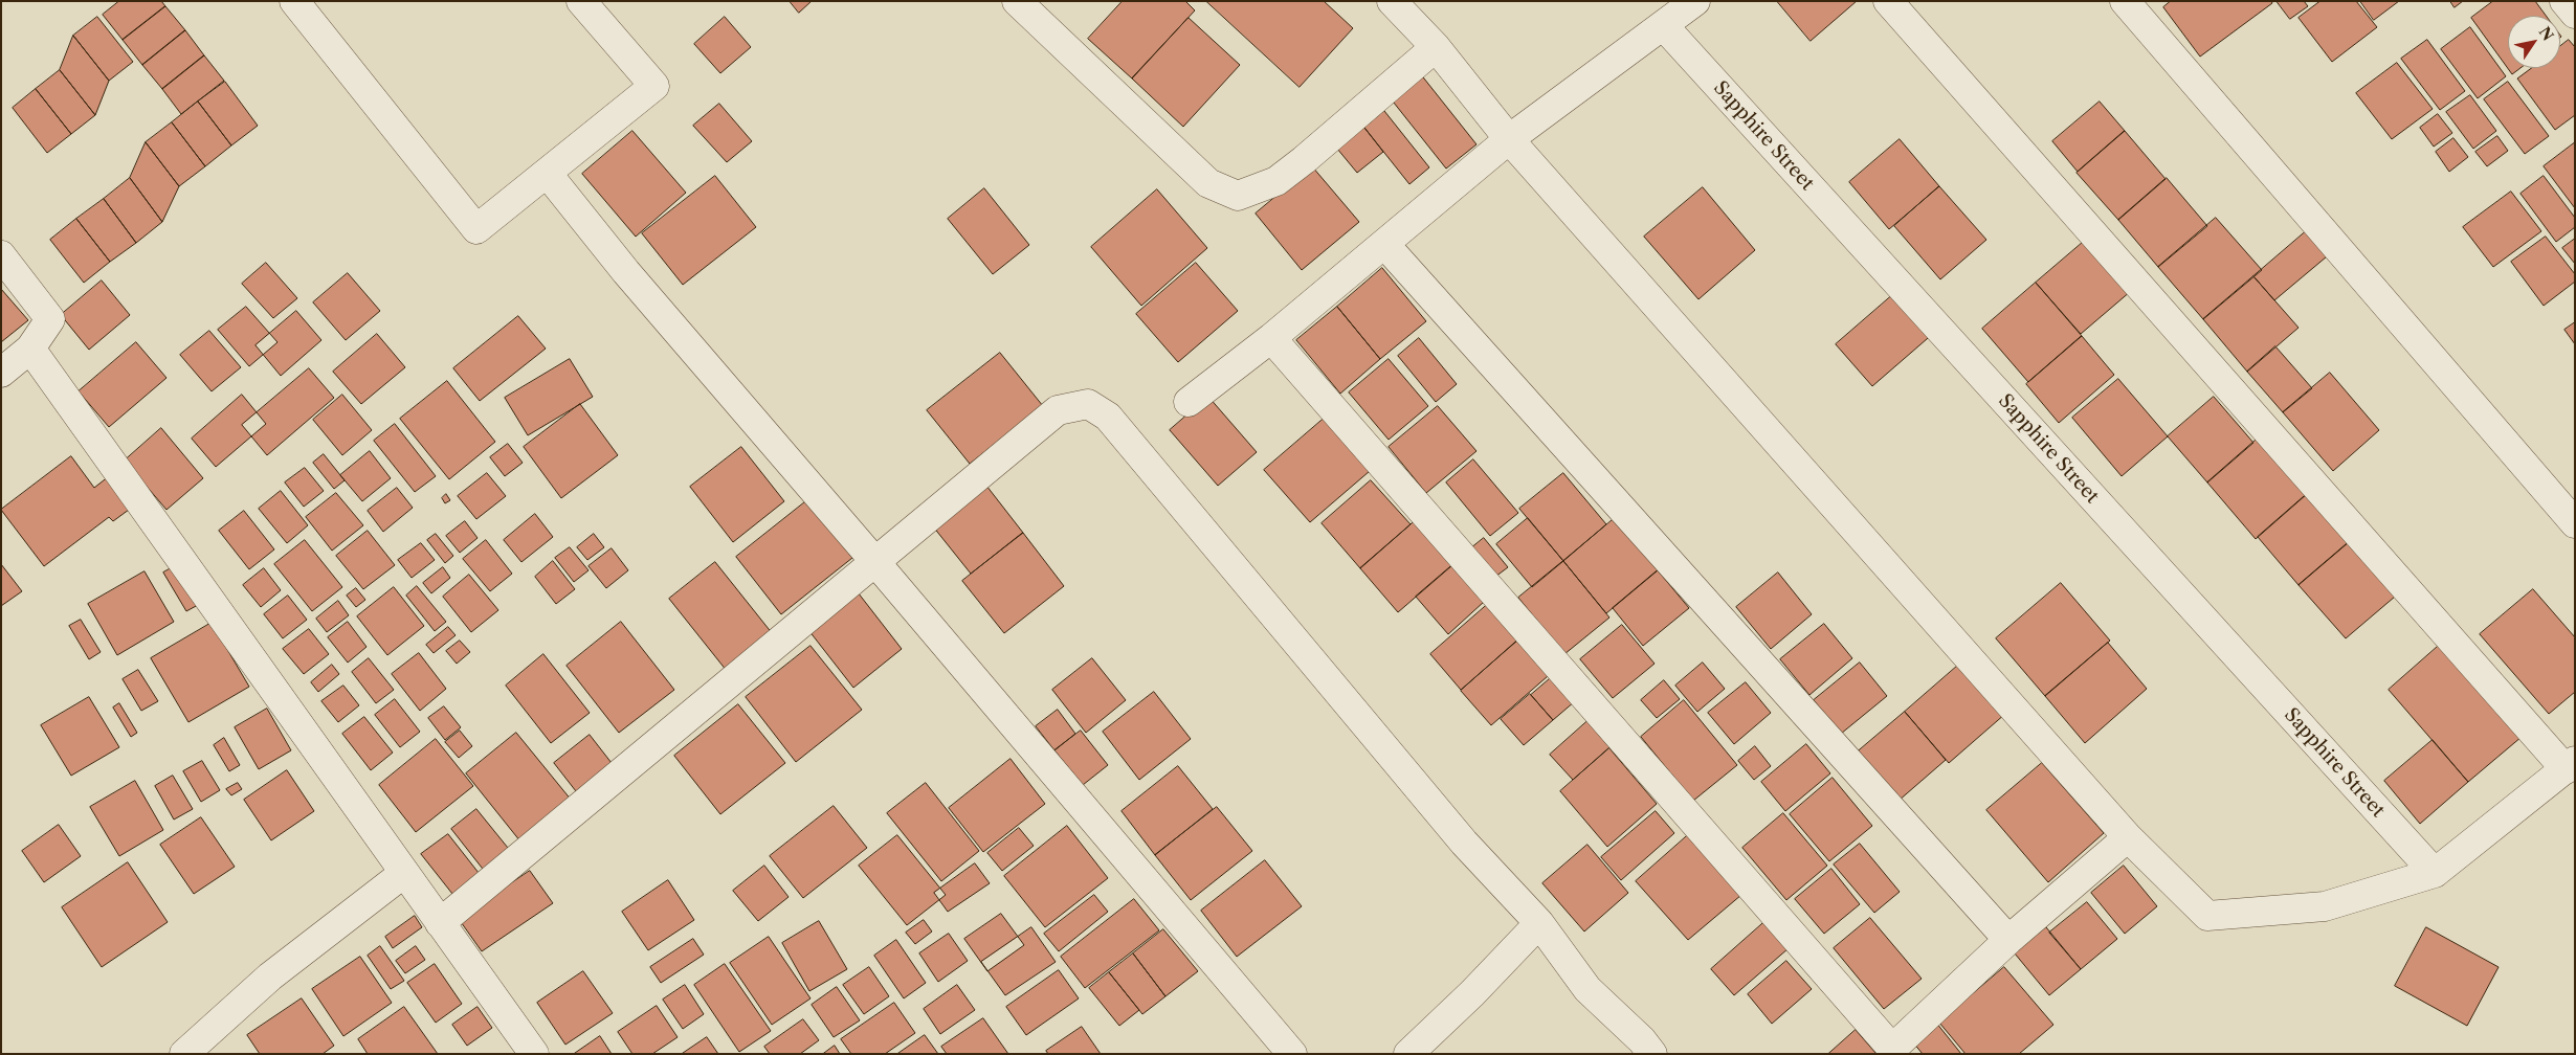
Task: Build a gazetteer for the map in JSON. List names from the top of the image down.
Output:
{
  "streets": {
    "street": ["Sapphire Street"]
  },
  "north": "top right"
}
